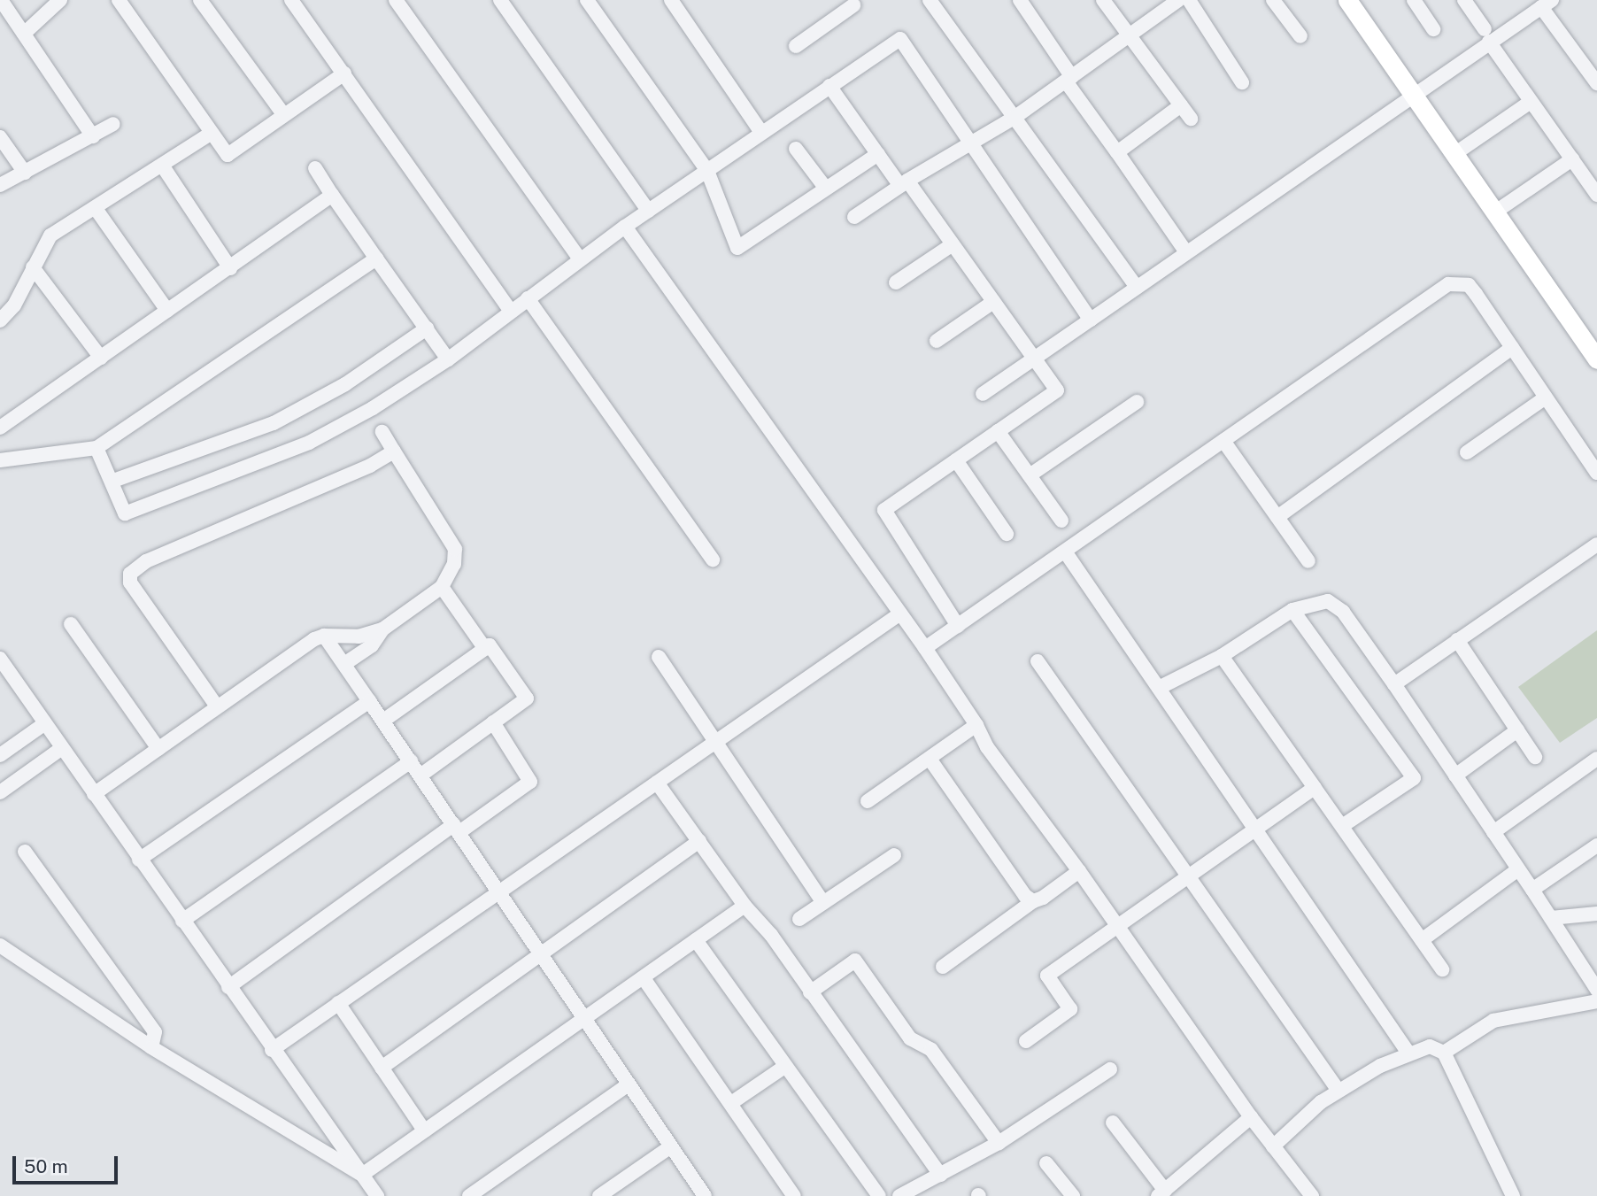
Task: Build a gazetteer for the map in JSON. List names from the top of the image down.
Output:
{
  "scale_bar": "50 m"
}
